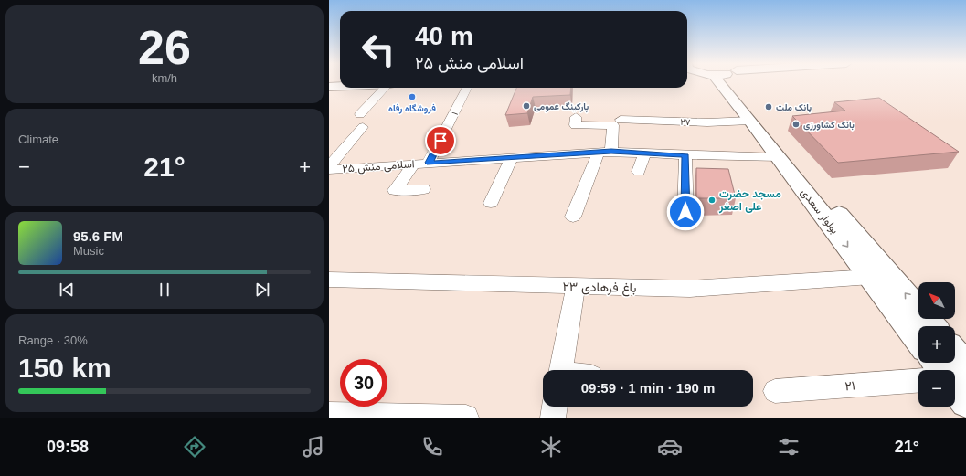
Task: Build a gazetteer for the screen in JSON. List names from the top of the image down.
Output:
{
  "streets": {
    "main road": ["بولوار سعدی"],
    "street": [
      "۱",
      "۲۷",
      "اسلامی منش ۲۵",
      "باغ فرهادی ۲۳",
      "۲۱"
    ]
  },
  "crossings": [
    ["۱", "اسلامی منش ۲۵"],
    ["۲۷", "بولوار سعدی"],
    ["اسلامی منش ۲۵", "بولوار سعدی"],
    ["بولوار سعدی", "باغ فرهادی ۲۳"]
  ],
  "places": [
    "فروشگاه رفاه",
    "پارکینگ عمومی",
    "بانک ملت",
    "بانک کشاورزی",
    "مسجد حضرت علی اصغر"
  ],
  "north": "top left",
  "page": {
    "tile": [
      ["26", "km/h"],
      "Climate",
      ["Range · 30%", "150 km"]
    ],
    "turn": ["40 m", "اسلامی منش ۲۵"],
    "heat": ["−", "21°", "+"],
    "song": ["95.6 FM", "Music"],
    "map_buttons": ["+", "−"],
    "limit": "30",
    "trip": "09:59 · 1 min · 190 m",
    "tabs": ["09:58", "21°"]
  }
}
